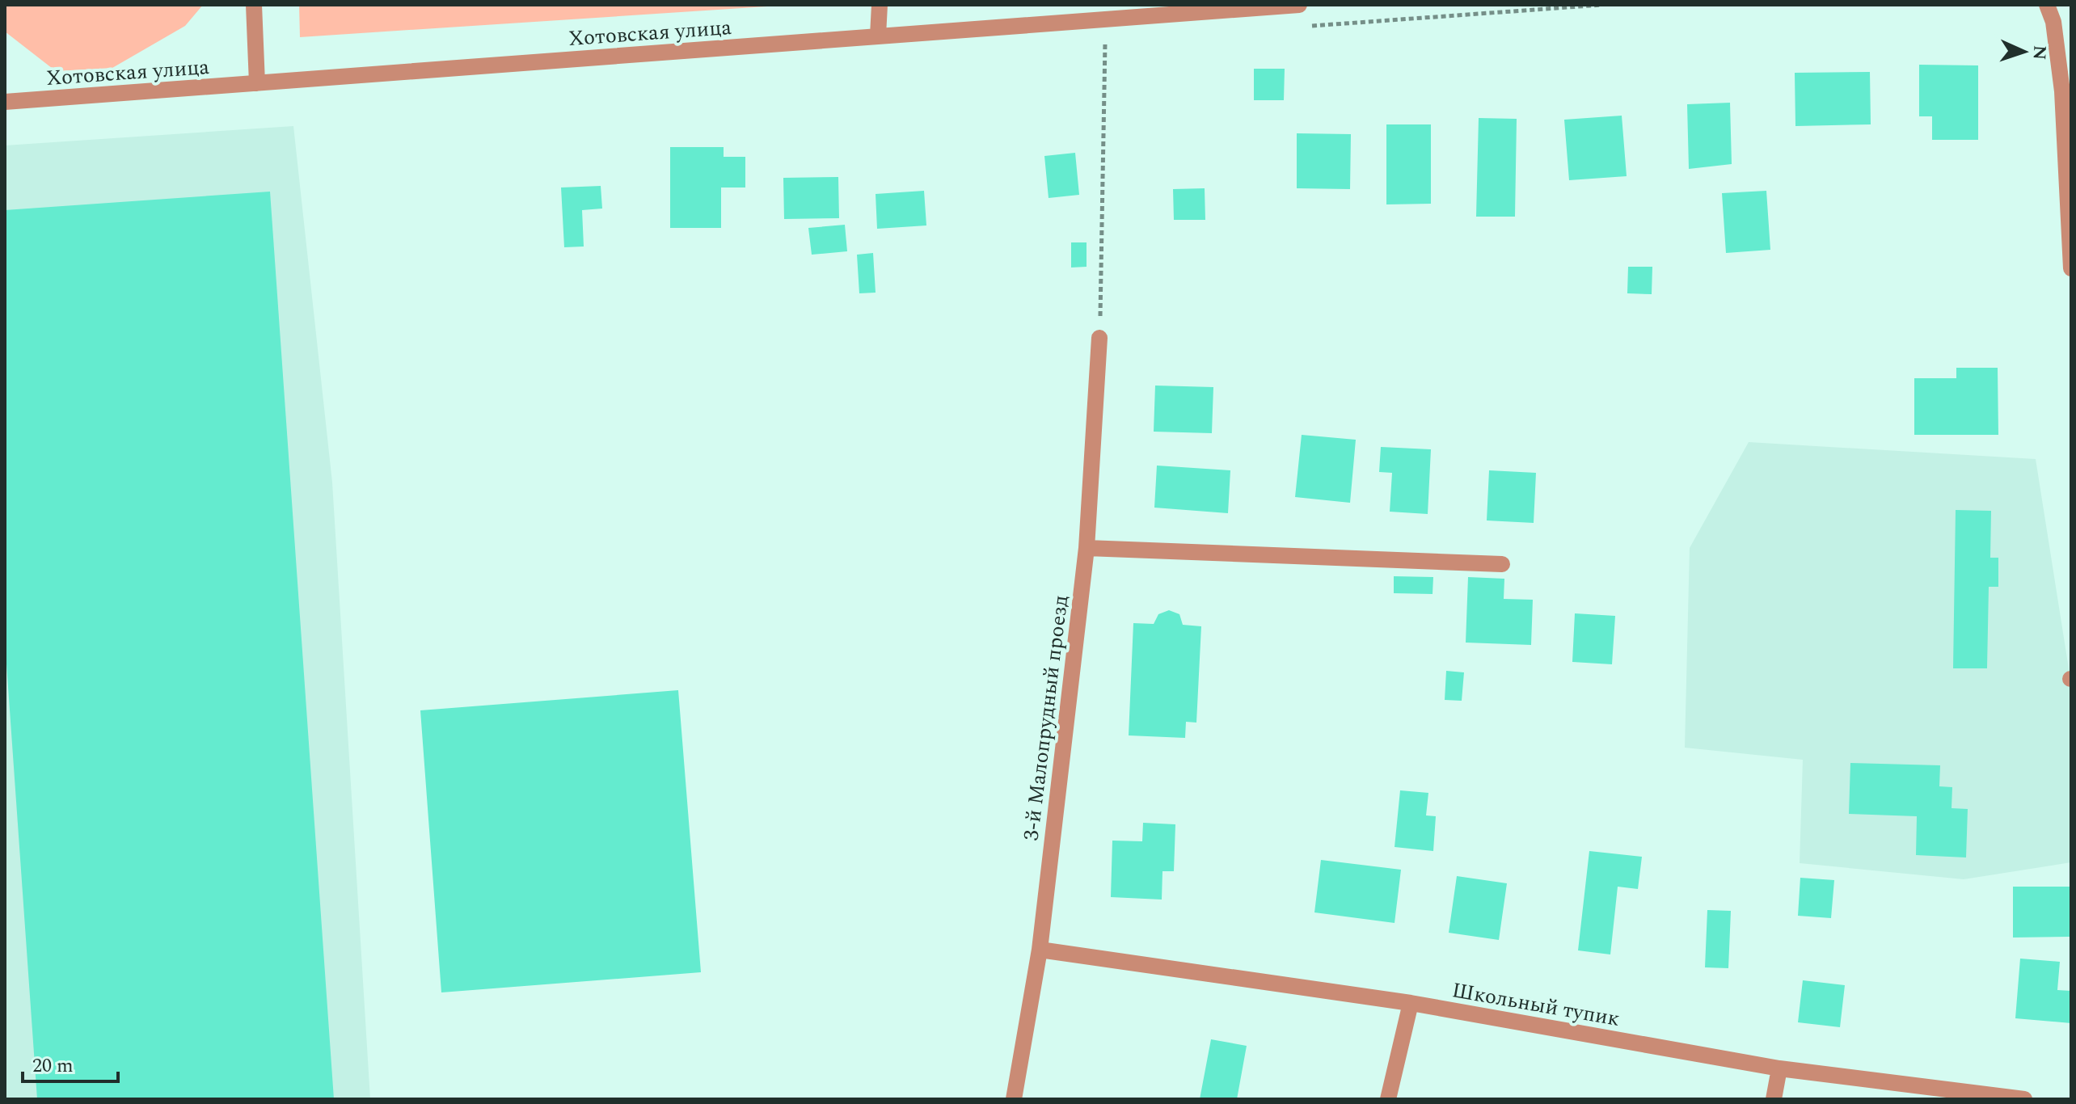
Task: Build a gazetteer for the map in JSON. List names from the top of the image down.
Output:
{
  "streets": {
    "street": ["Хотовская улица", "3-й Малопрудный проезд", "Школьный тупик"]
  },
  "crossings": [
    ["3-й Малопрудный проезд", "Школьный тупик"]
  ],
  "scale_bar": "20 m",
  "north": "right"
}
